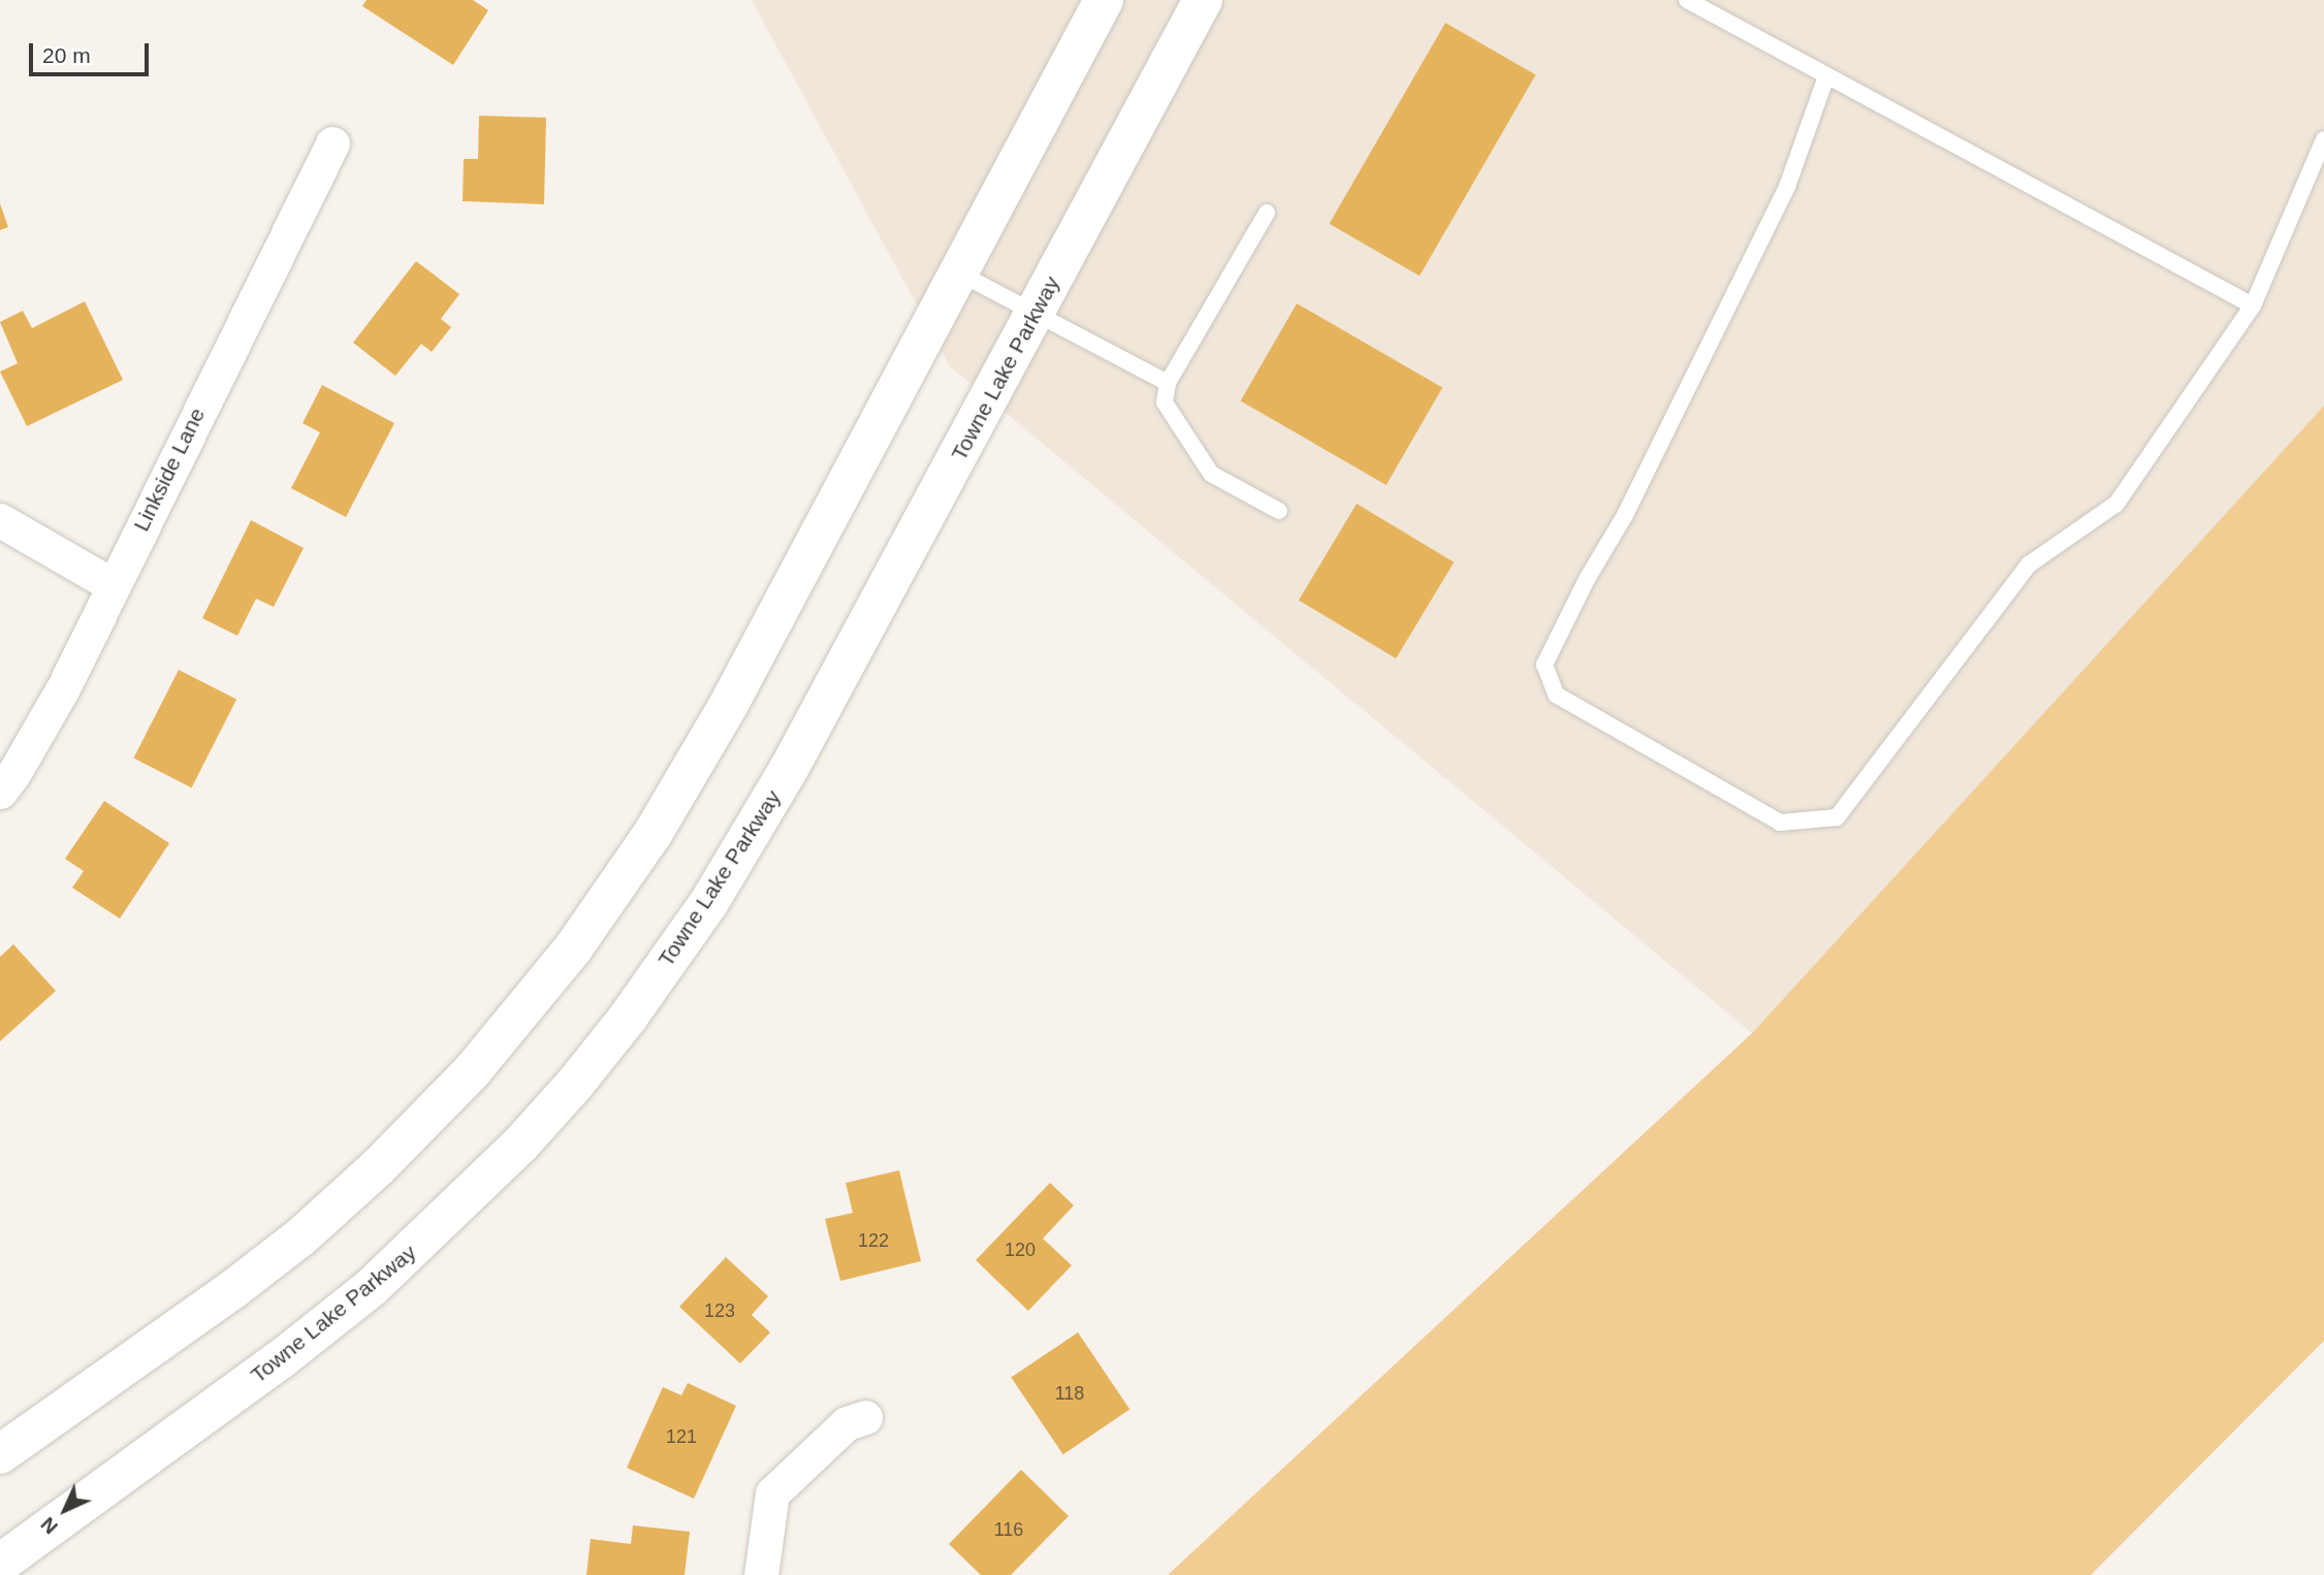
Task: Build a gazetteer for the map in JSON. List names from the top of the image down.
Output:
{
  "streets": {
    "main road": ["Towne Lake Parkway"],
    "street": ["Linkside Lane"]
  },
  "house_numbers": [
    "122",
    "120",
    "123",
    "118",
    "121",
    "116"
  ],
  "scale_bar": "20 m",
  "north": "bottom left"
}
